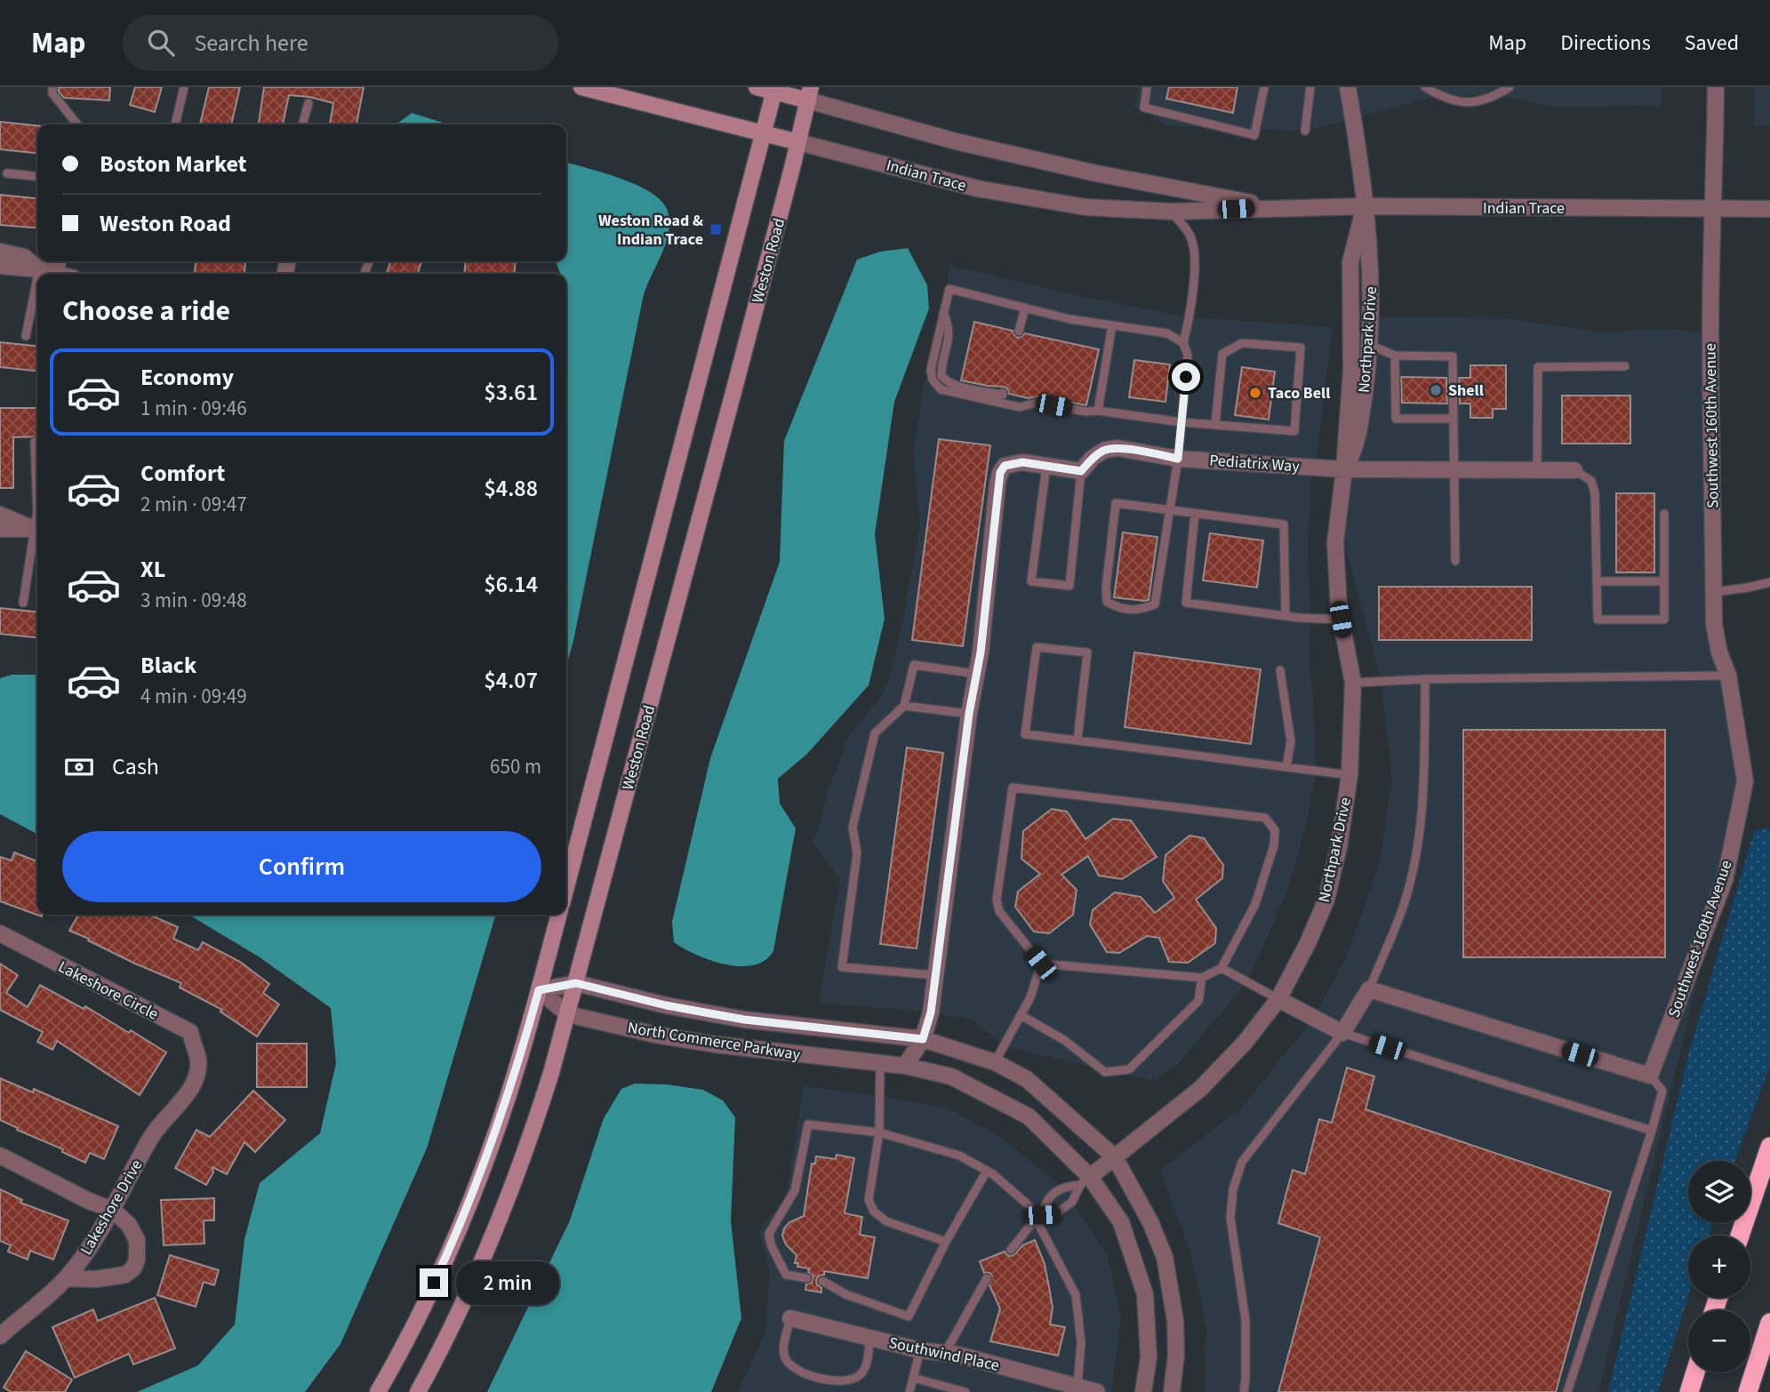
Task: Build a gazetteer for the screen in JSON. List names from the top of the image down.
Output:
{
  "streets": {
    "main road": ["Indian Trace", "Weston Road"],
    "street": [
      "Northpark Drive",
      "Southwest 160th Avenue",
      "Pediatrix Way",
      "Lakeshore Circle",
      "North Commerce Parkway",
      "Lakeshore Drive",
      "Southwind Place"
    ]
  },
  "crossings": [
    ["Indian Trace", "Weston Road"],
    ["Indian Trace", "Northpark Drive"],
    ["Indian Trace", "Southwest 160th Avenue"],
    ["Weston Road", "North Commerce Parkway"],
    ["Northpark Drive", "Pediatrix Way"],
    ["Northpark Drive", "North Commerce Parkway"],
    ["Lakeshore Circle", "Lakeshore Drive"]
  ],
  "places": {
    "transit": ["Weston Road & Indian Trace"],
    "other": ["Shell", "Taco Bell"]
  },
  "page": {
    "header": "Map",
    "search": "Search here",
    "nav": ["Map", "Directions", "Saved"],
    "banner": ["Boston Market", "Weston Road"],
    "heading": "Choose a ride",
    "list": [
      {
        "name": "Economy",
        "note": "1 min · 09:46",
        "value": "$3.61"
      },
      {
        "name": "Comfort",
        "note": "2 min · 09:47",
        "value": "$4.88"
      },
      {
        "name": "XL",
        "note": "3 min · 09:48",
        "value": "$6.14"
      },
      {
        "name": "Black",
        "note": "4 min · 09:49",
        "value": "$4.07"
      }
    ],
    "pay": ["Cash", "650 m"],
    "buttons": "Confirm",
    "map_buttons": ["+", "−"],
    "bubble": "2 min"
  }
}
